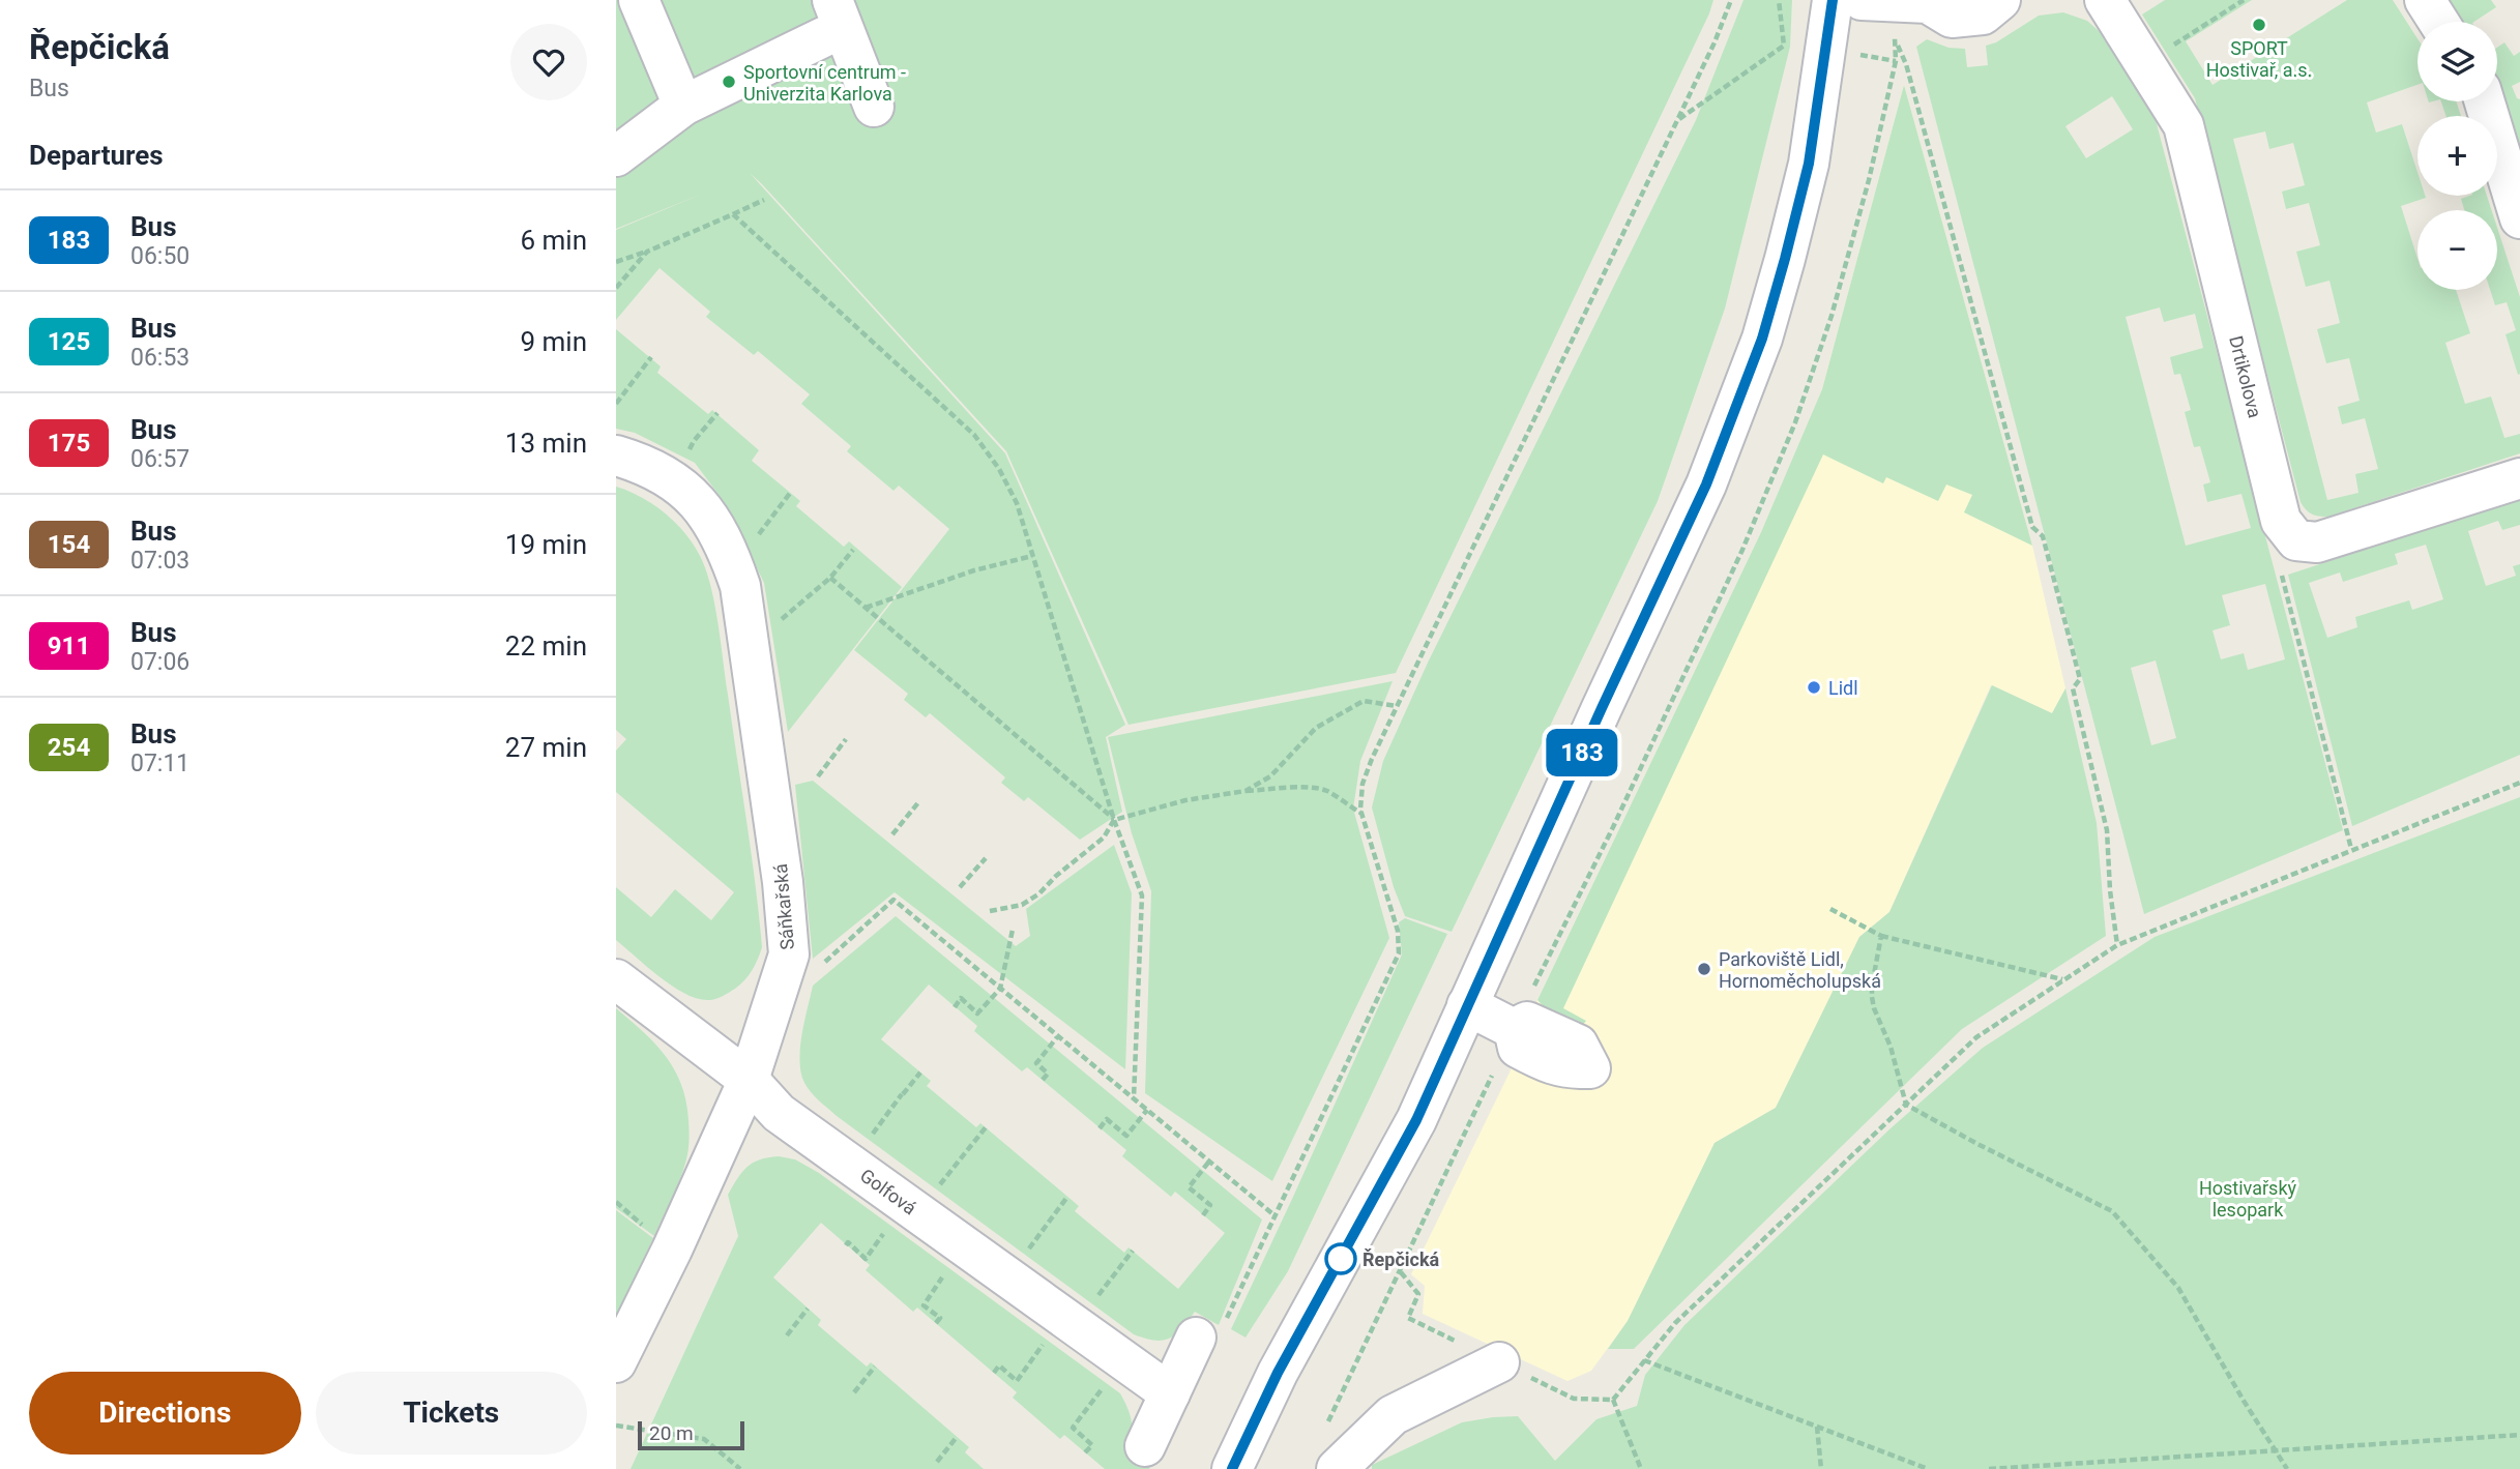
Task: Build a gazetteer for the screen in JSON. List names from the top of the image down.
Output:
{
  "streets": {
    "street": ["Drtikolova", "Sáňkařská", "Golfová"]
  },
  "crossings": [
    ["Sáňkařská", "Golfová"]
  ],
  "parks": ["Hostivařský lesopark"],
  "places": [
    "SPORT Hostivař, a.s.",
    "Sportovní centrum - Univerzita Karlova",
    "Lidl",
    "Parkoviště Lidl, Hornoměcholupská",
    "Řepčická"
  ],
  "lines": ["bus line 183"],
  "scale_bar": "20 m",
  "page": {
    "heading": [
      ["Řepčická", "Bus"],
      "Departures"
    ],
    "on_map": "183",
    "map_buttons": ["+", "−"],
    "list": [
      {
        "mark": "183",
        "name": "Bus",
        "note": "06:50",
        "value": "6 min"
      },
      {
        "mark": "125",
        "name": "Bus",
        "note": "06:53",
        "value": "9 min"
      },
      {
        "mark": "175",
        "name": "Bus",
        "note": "06:57",
        "value": "13 min"
      },
      {
        "mark": "154",
        "name": "Bus",
        "note": "07:03",
        "value": "19 min"
      },
      {
        "mark": "911",
        "name": "Bus",
        "note": "07:06",
        "value": "22 min"
      },
      {
        "mark": "254",
        "name": "Bus",
        "note": "07:11",
        "value": "27 min"
      }
    ],
    "buttons": ["Directions", "Tickets"],
    "scale": "20 m"
  }
}
